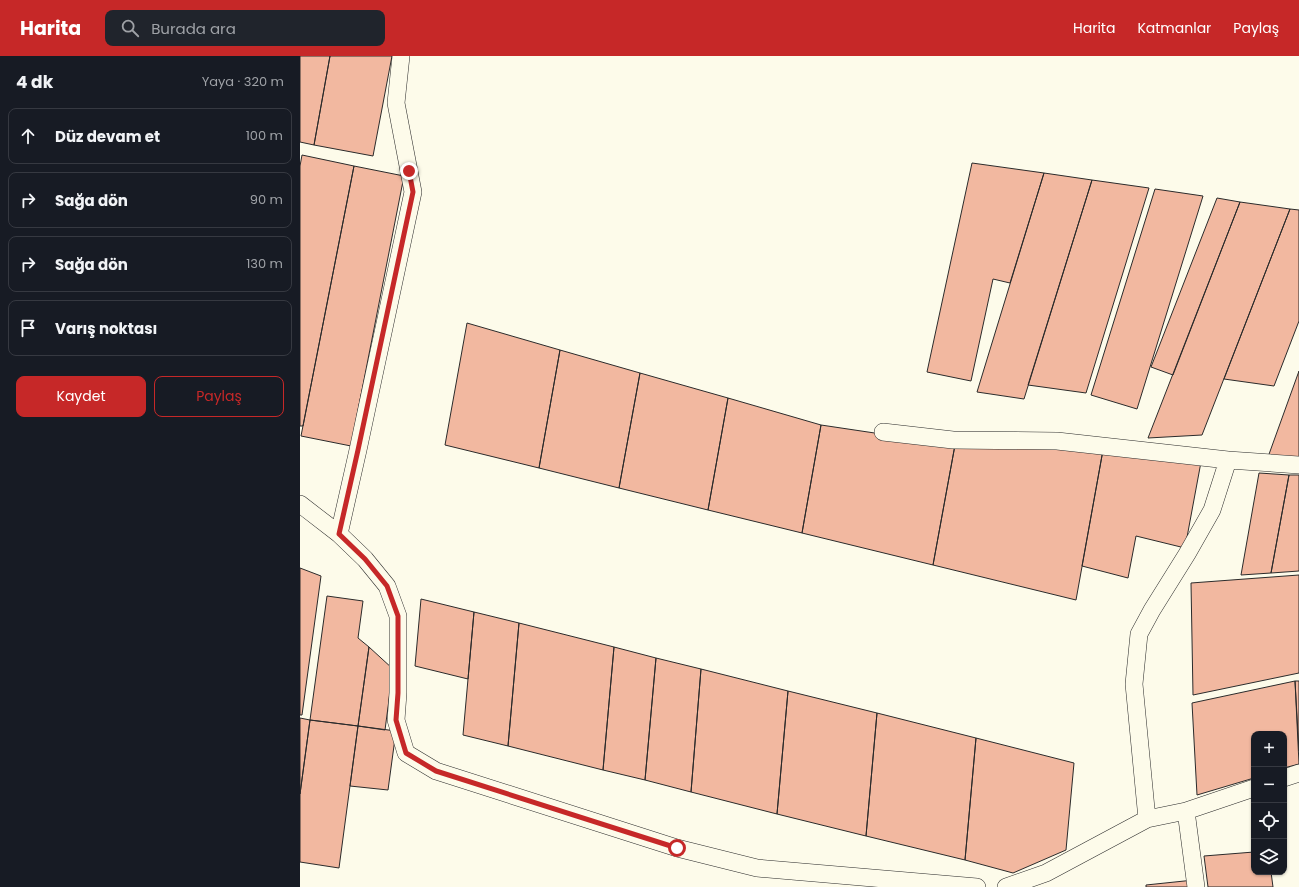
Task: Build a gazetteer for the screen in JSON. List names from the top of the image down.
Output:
{
  "page": {
    "header": "Harita",
    "search": "Burada ara",
    "nav": ["Harita", "Katmanlar", "Paylaş"],
    "heading": ["4 dk", "Yaya · 320 m"],
    "list": [
      ["Düz devam et", "100 m"],
      ["Sağa dön", "90 m"],
      ["Sağa dön", "130 m"],
      "Varış noktası"
    ],
    "buttons": ["Kaydet", "Paylaş"],
    "map_buttons": ["+", "−"]
  }
}
